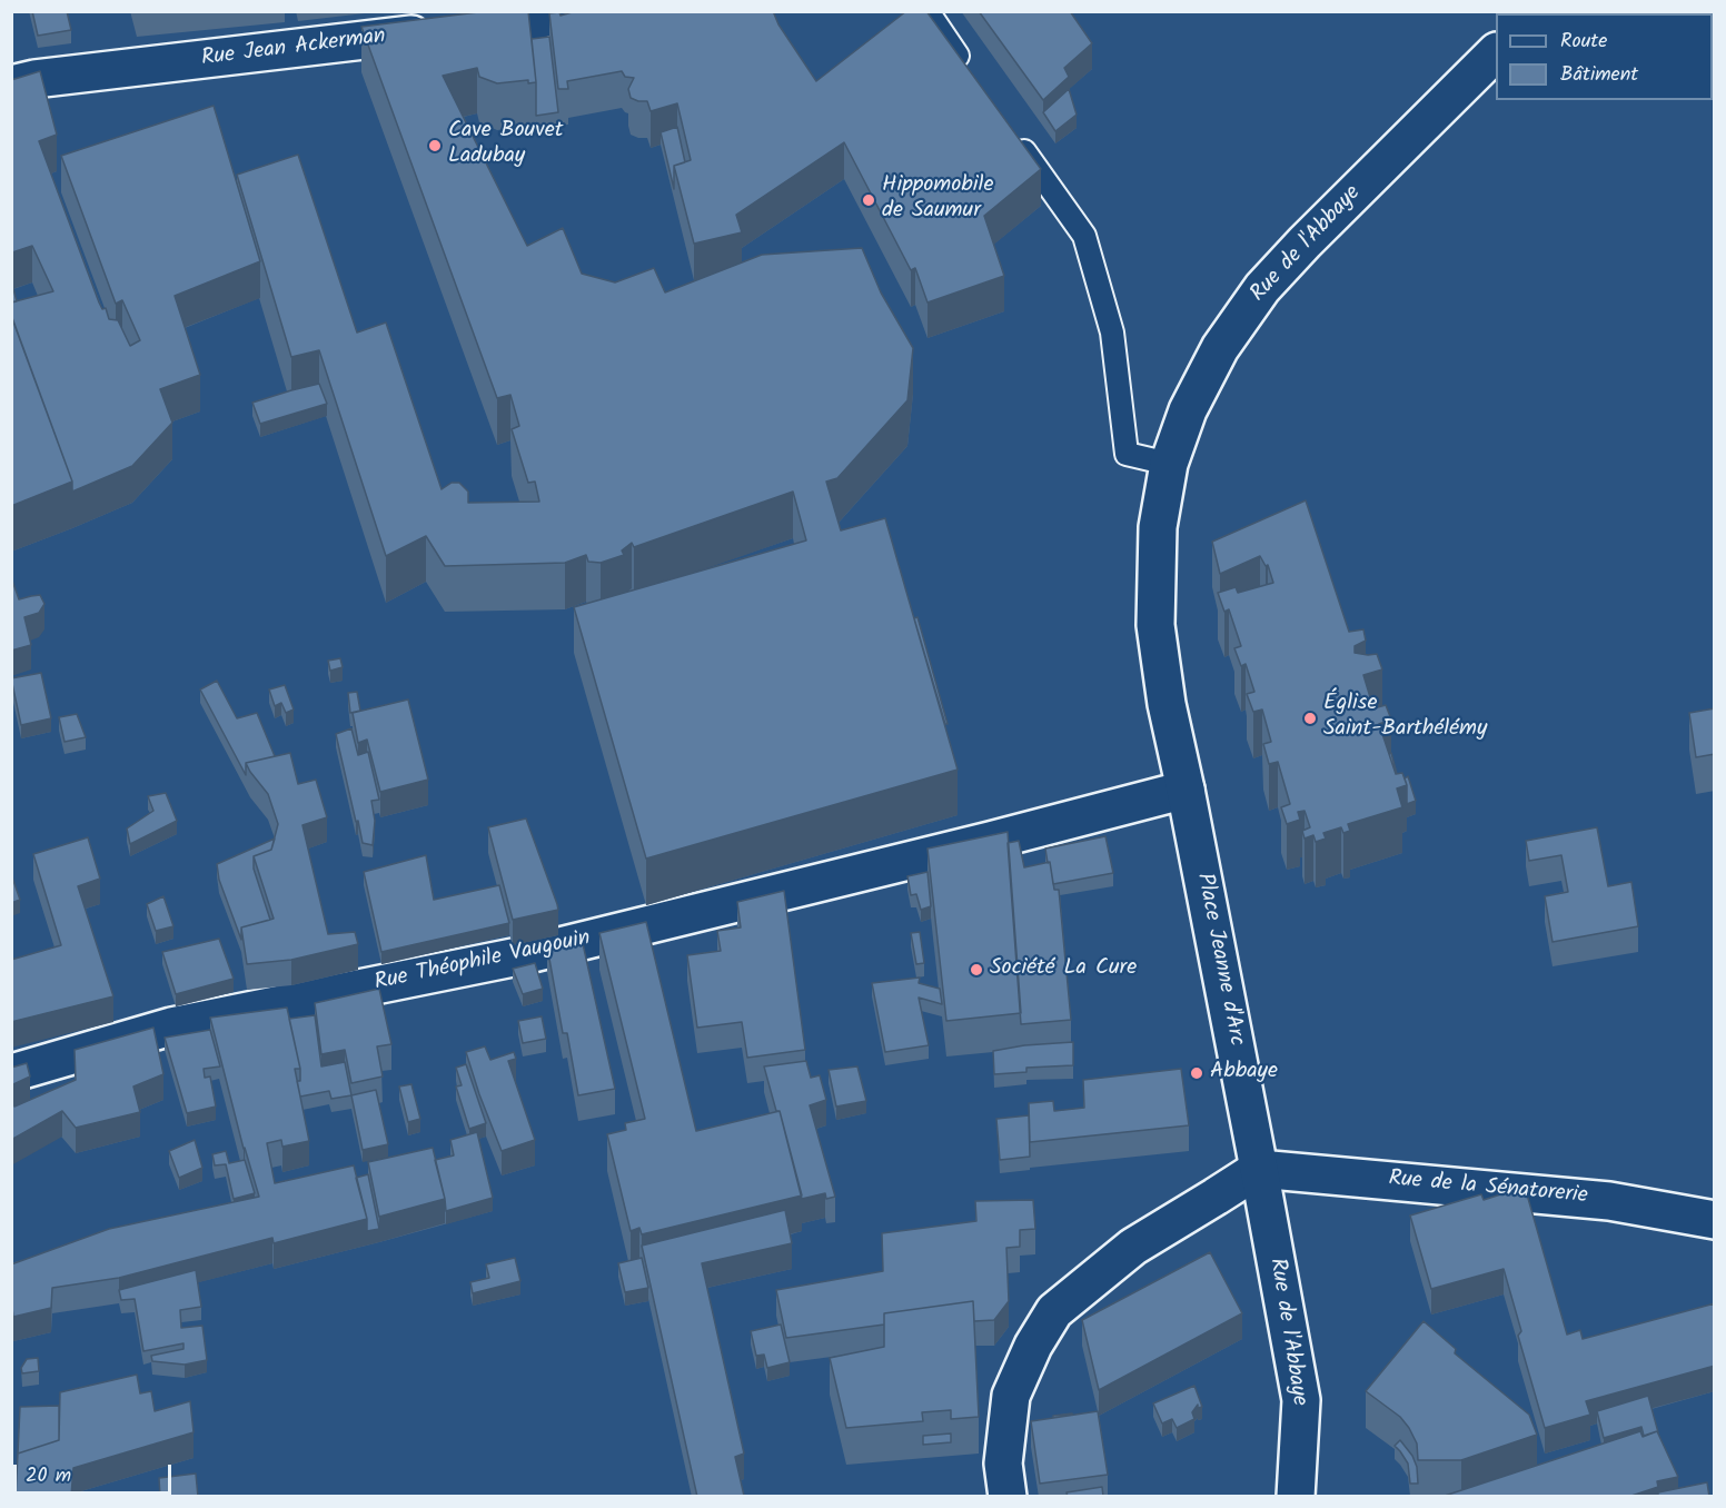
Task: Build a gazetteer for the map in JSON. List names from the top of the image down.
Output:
{
  "streets": {
    "street": [
      "Rue Jean Ackerman",
      "Rue de l'Abbaye",
      "Place Jeanne d'Arc",
      "Rue Théophile Vaugouin",
      "Rue de la Sénatorerie"
    ]
  },
  "crossings": [
    ["Rue de l'Abbaye", "Place Jeanne d'Arc"],
    ["Rue de l'Abbaye", "Rue Théophile Vaugouin"],
    ["Rue de l'Abbaye", "Rue de la Sénatorerie"],
    ["Place Jeanne d'Arc", "Rue Théophile Vaugouin"],
    ["Place Jeanne d'Arc", "Rue de la Sénatorerie"]
  ],
  "places": [
    "Cave Bouvet Ladubay",
    "Hippomobile de Saumur",
    "Église Saint-Barthélémy",
    "Société La Cure",
    "Abbaye"
  ],
  "legend": ["Route", "Bâtiment"],
  "scale_bar": "20 m"
}
